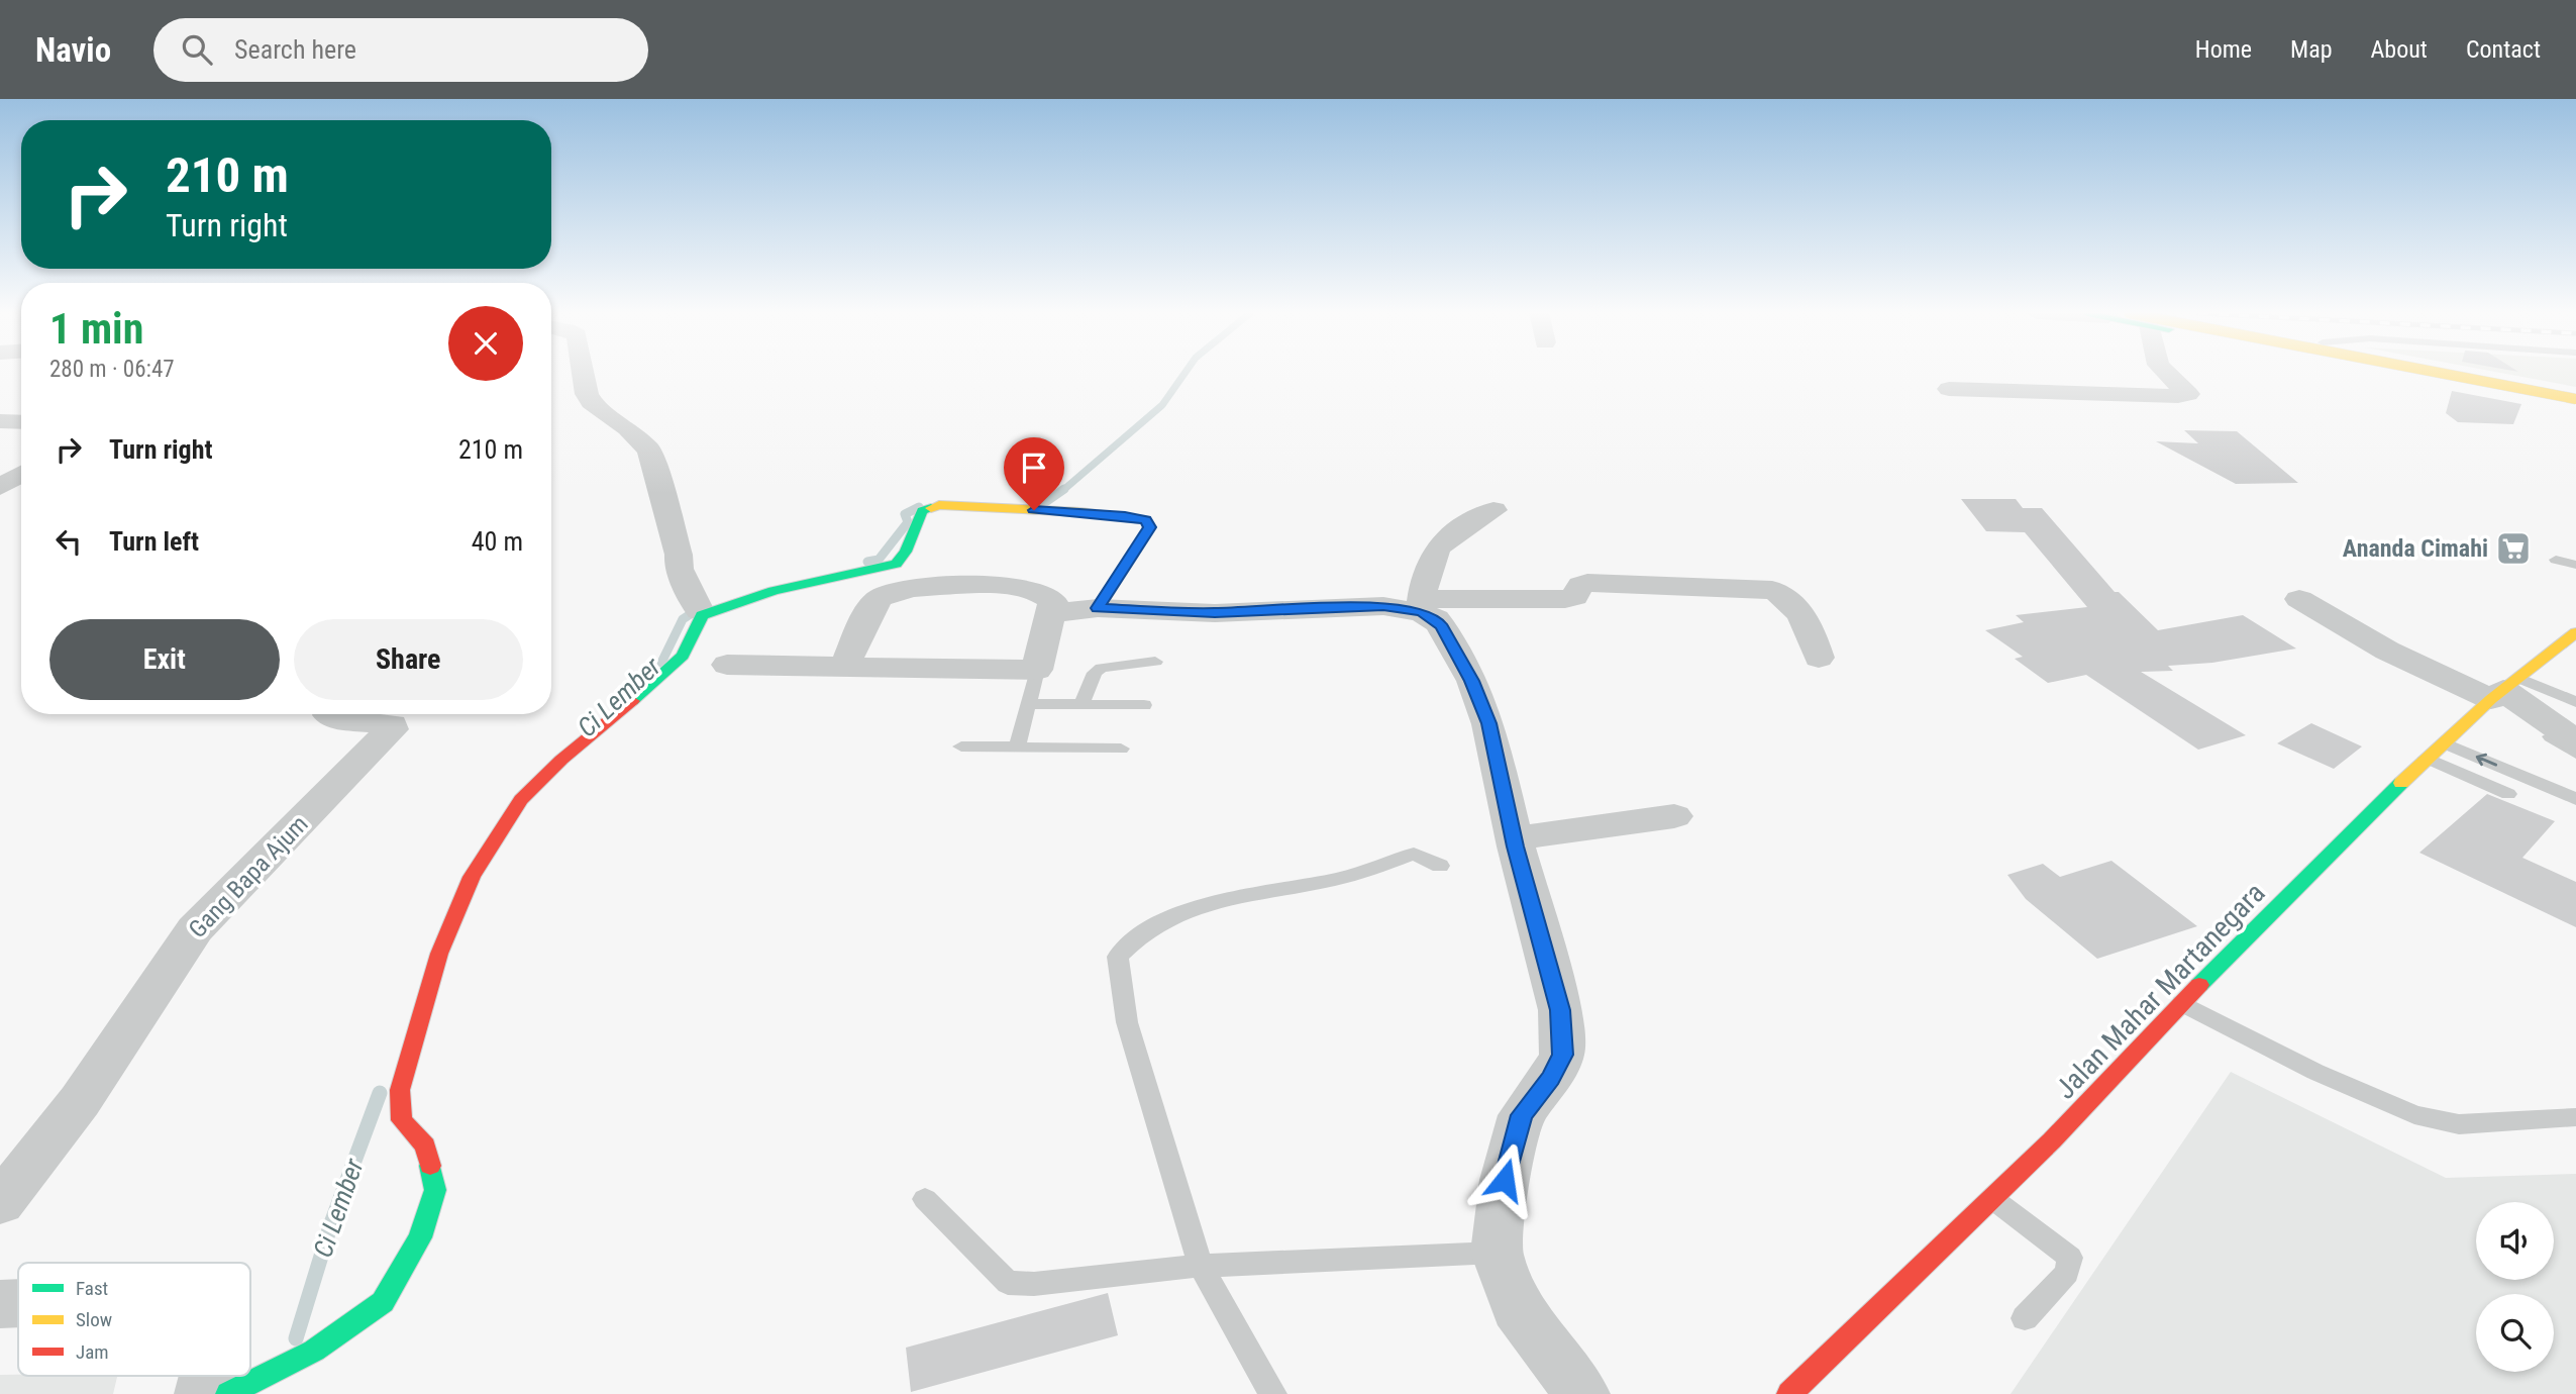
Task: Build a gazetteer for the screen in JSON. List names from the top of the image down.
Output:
{
  "streets": {
    "main road": ["Jalan Mahar Martanegara"],
    "street": ["Gang Bapa Ajum"]
  },
  "water": ["Ci Lember"],
  "places": {
    "supermarket": ["Ananda Cimahi"]
  },
  "legend": ["Fast", "Slow", "Jam"],
  "page": {
    "header": "Navio",
    "search": "Search here",
    "nav": [
      "Home",
      "Map",
      "About",
      "Contact"
    ],
    "turn": ["210 m", "Turn right"],
    "heading": ["1 min", "280 m · 06:47"],
    "list": [
      {
        "name": "Turn right",
        "value": "210 m"
      },
      {
        "name": "Turn left",
        "value": "40 m"
      }
    ],
    "buttons": ["Exit", "Share"]
  }
}
